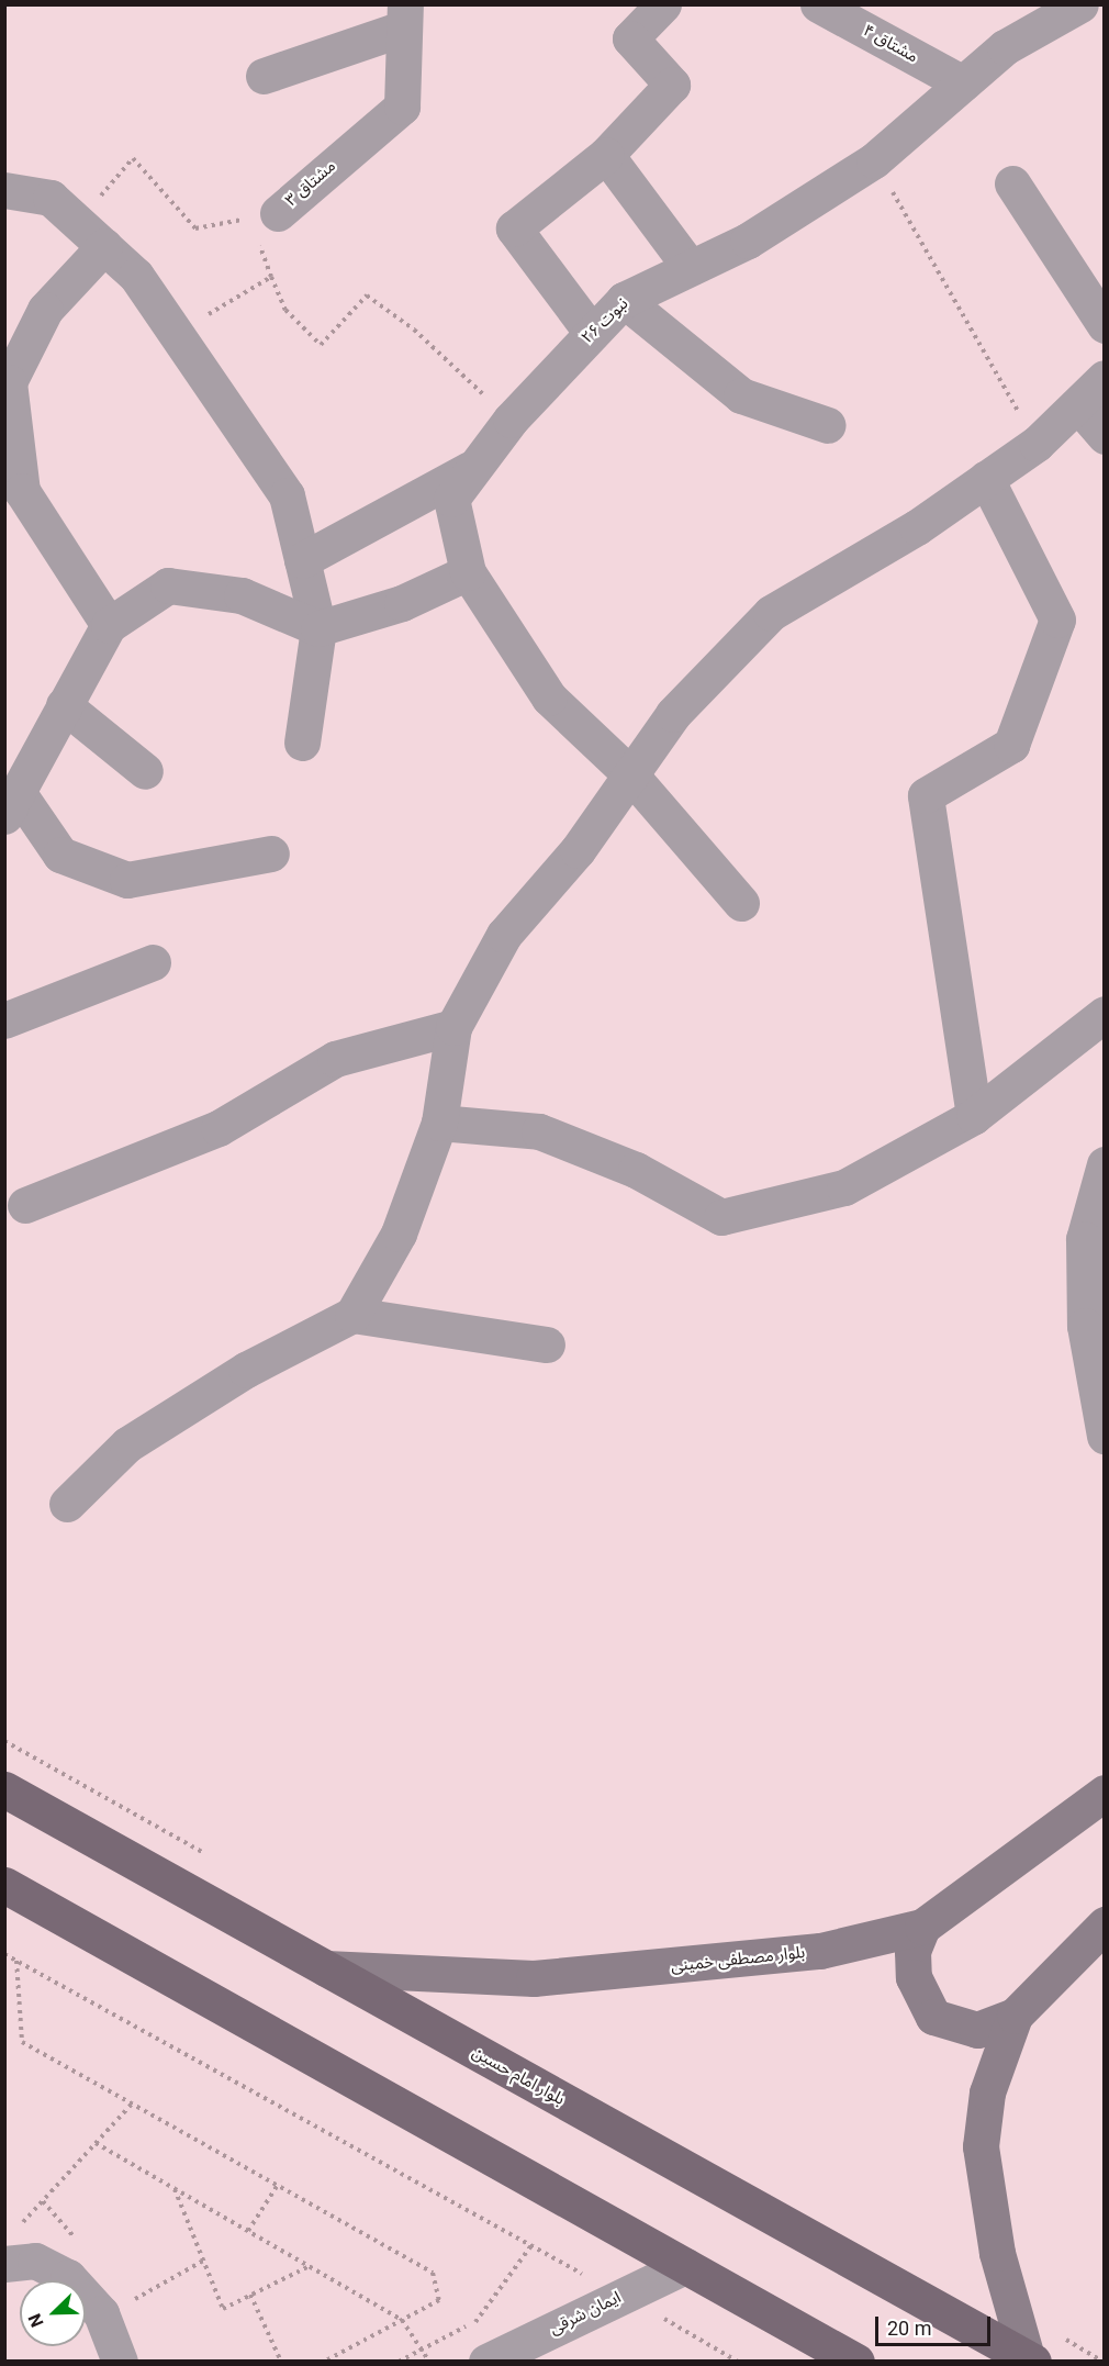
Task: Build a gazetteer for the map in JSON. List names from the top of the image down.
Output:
{
  "streets": {
    "main road": ["بلوار مصطفی خمینی", "بلوار امام حسین"],
    "street": [
      "مشتاق ۴",
      "مشتاق ۳",
      "نبوت ۲۶",
      "ایمان شرقی"
    ]
  },
  "crossings": [
    ["مشتاق ۴", "نبوت ۲۶"],
    ["بلوار مصطفی خمینی", "بلوار امام حسین"]
  ],
  "scale_bar": "20 m",
  "north": "bottom left"
}
